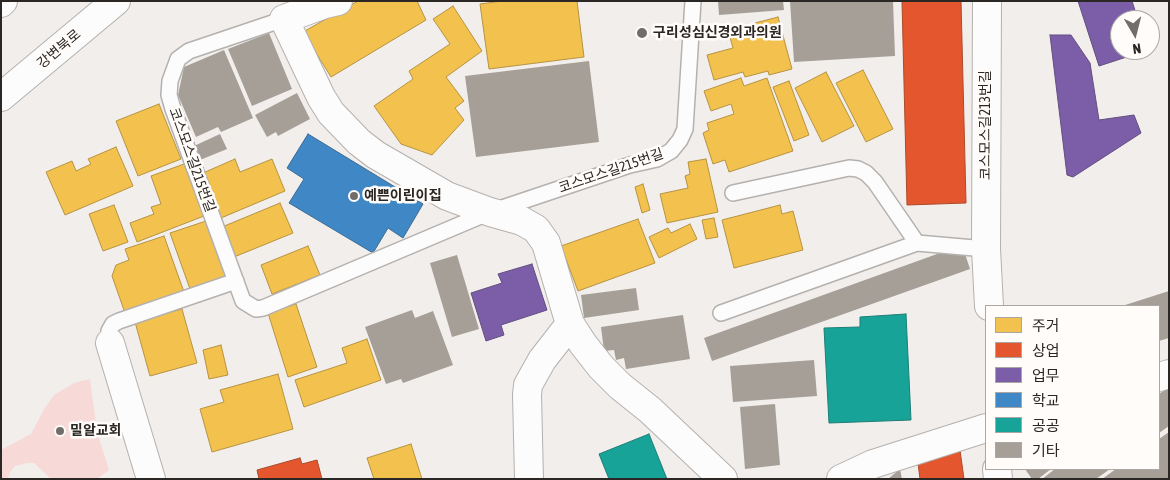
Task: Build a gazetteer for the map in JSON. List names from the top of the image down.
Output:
{
  "streets": {
    "main road": ["강변북로", "코스모스길213번길", "코스모스길215번길"]
  },
  "places": ["구리성심신경외과의원", "예쁜이린이집", "밀알교회"],
  "legend": [
    "주거",
    "상업",
    "업무",
    "학교",
    "공공",
    "기타"
  ],
  "north": "bottom"
}
